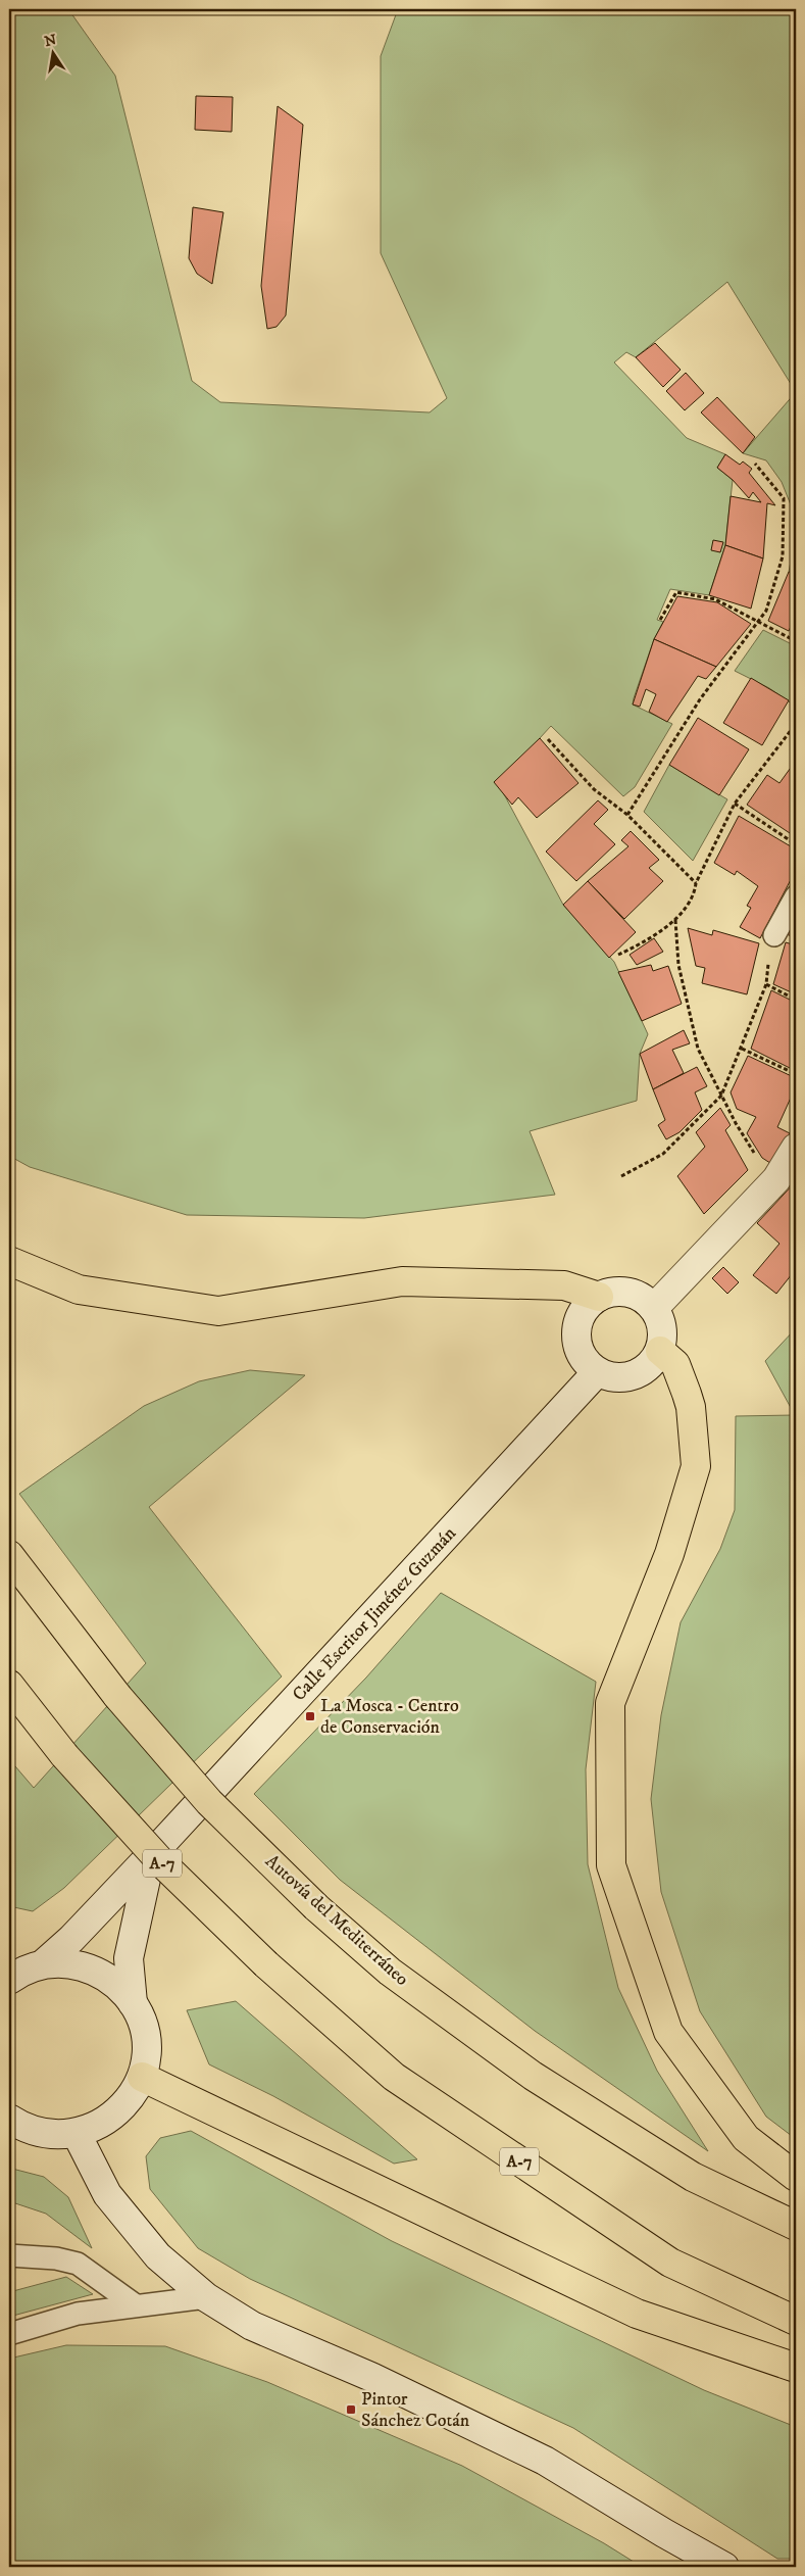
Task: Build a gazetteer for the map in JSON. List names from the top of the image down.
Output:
{
  "streets": {
    "highway": ["A-7", "Autovía del Mediterráneo"],
    "main road": ["Calle Escritor Jiménez Guzmán"]
  },
  "places": {
    "transit": ["La Mosca - Centro de Conservación", "Pintor Sánchez Cotán"]
  },
  "north": "top"
}
